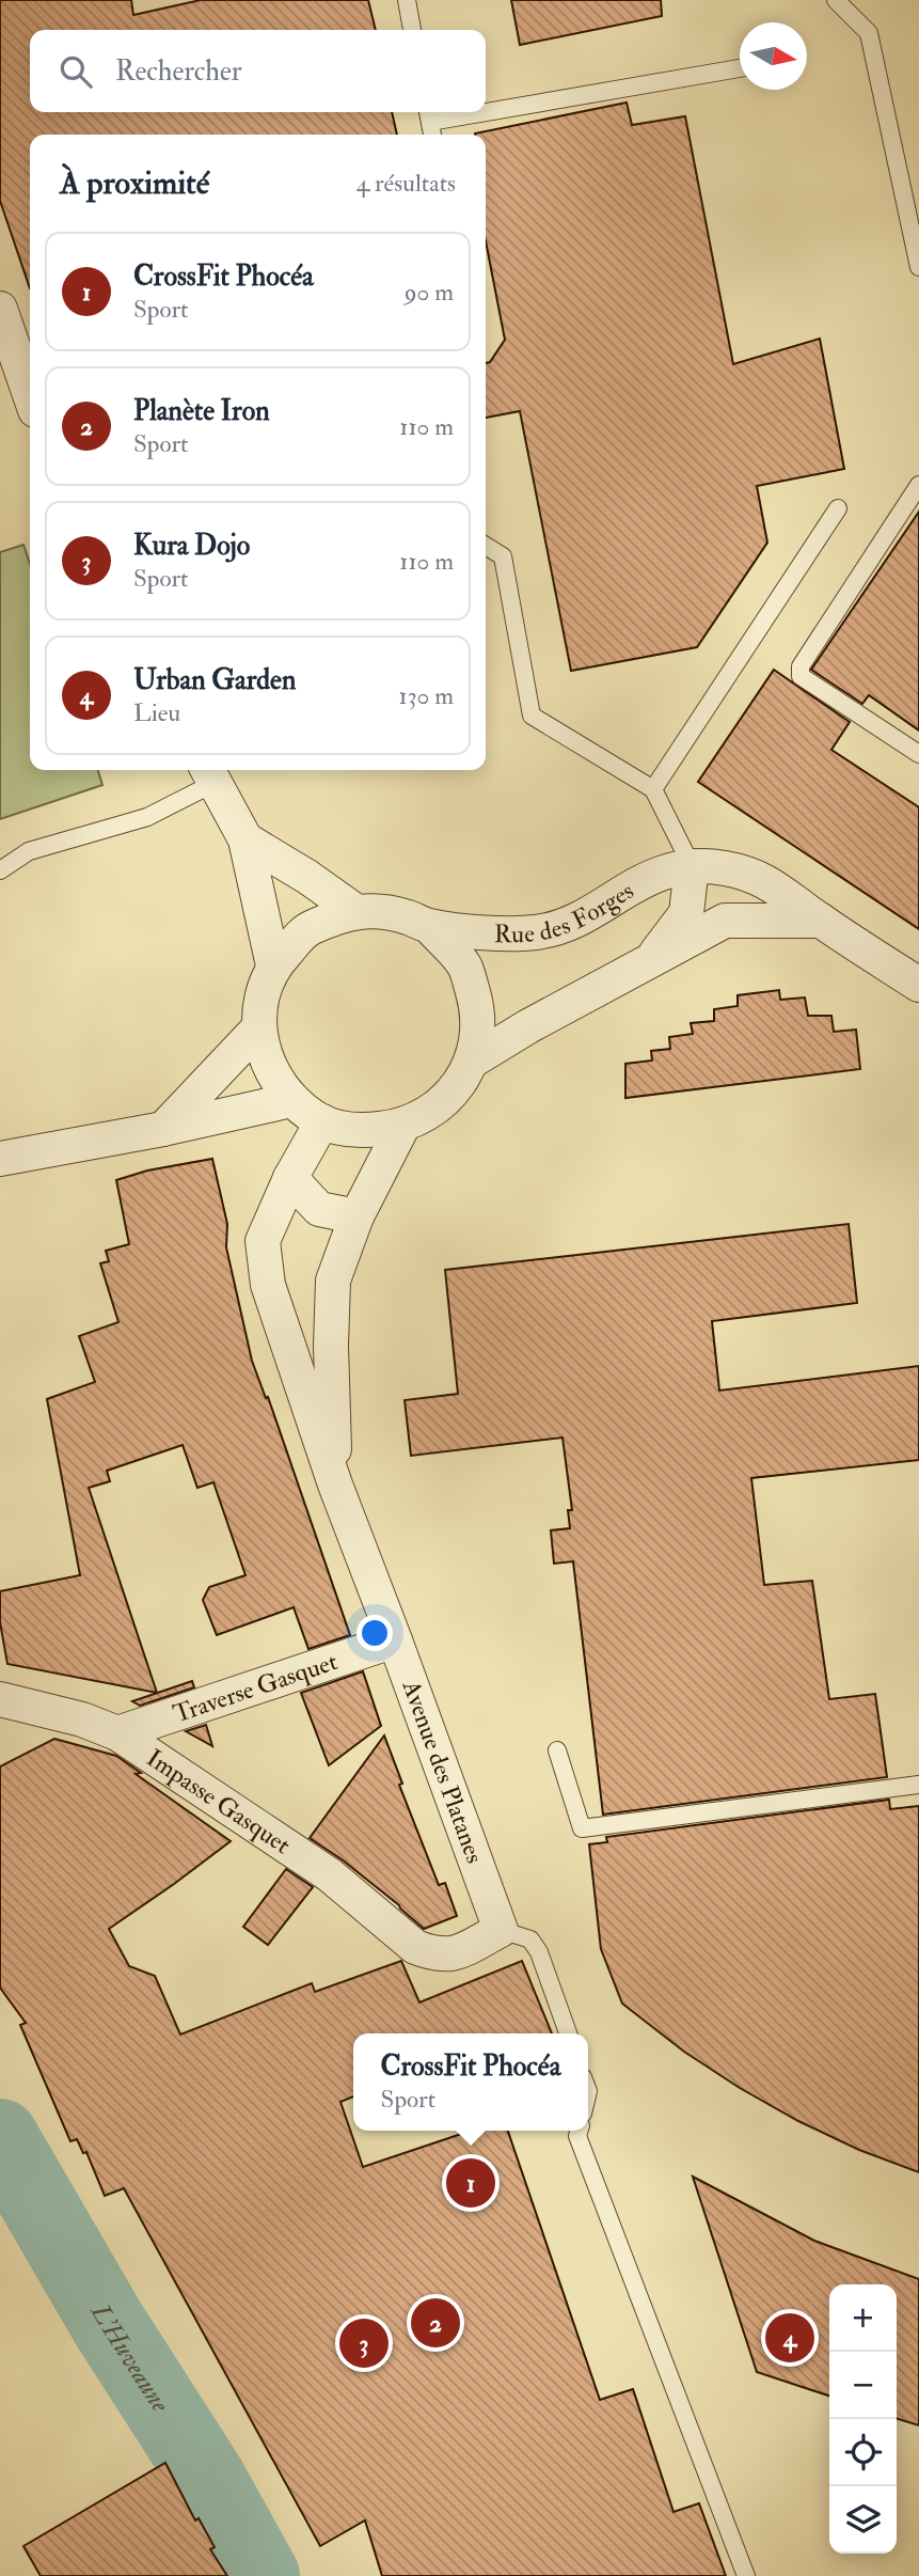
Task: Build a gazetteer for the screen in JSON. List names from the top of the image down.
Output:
{
  "streets": {
    "street": [
      "Rue des Forges",
      "Traverse Gasquet",
      "Avenue des Platanes",
      "Impasse Gasquet"
    ]
  },
  "crossings": [
    ["Rue des Forges", "Avenue des Platanes"],
    ["Traverse Gasquet", "Avenue des Platanes"],
    ["Traverse Gasquet", "Impasse Gasquet"],
    ["Avenue des Platanes", "Impasse Gasquet"]
  ],
  "water": ["L'Huveaune"],
  "north": "right",
  "page": {
    "search": "Rechercher",
    "heading": ["À proximité", "4 résultats"],
    "list": [
      {
        "mark": "1",
        "name": "CrossFit Phocéa",
        "note": "Sport",
        "value": "90 m"
      },
      {
        "mark": "2",
        "name": "Planète Iron",
        "note": "Sport",
        "value": "110 m"
      },
      {
        "mark": "3",
        "name": "Kura Dojo",
        "note": "Sport",
        "value": "110 m"
      },
      {
        "mark": "4",
        "name": "Urban Garden",
        "note": "Lieu",
        "value": "130 m"
      }
    ],
    "popup": ["CrossFit Phocéa", "Sport"],
    "pins": [
      "1",
      "2",
      "4",
      "3"
    ],
    "map_buttons": ["+", "−"]
  }
}
